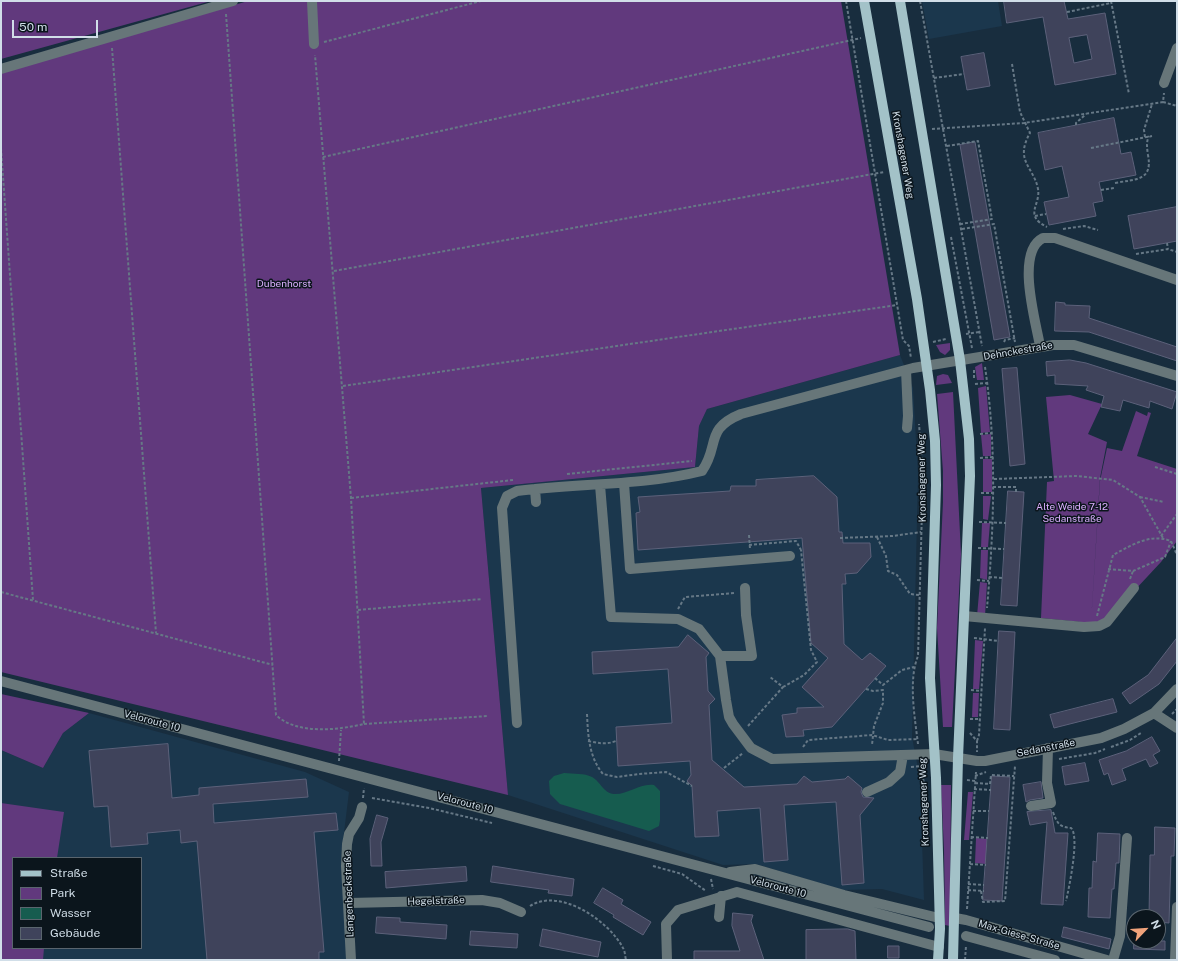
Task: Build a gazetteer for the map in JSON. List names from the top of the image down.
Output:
{
  "streets": {
    "main road": ["Kronshagener Weg"],
    "street": [
      "Dehnckestraße",
      "Veloroute 10",
      "Sedanstraße",
      "Langenbeckstraße",
      "Hegelstraße",
      "Max-Giese-Straße"
    ]
  },
  "crossings": [
    ["Kronshagener Weg", "Dehnckestraße"],
    ["Kronshagener Weg", "Sedanstraße"],
    ["Langenbeckstraße", "Hegelstraße"]
  ],
  "parks": ["Dubenhorst", "Alte Weide 7-12 Sedanstraße"],
  "legend": [
    "Straße",
    "Park",
    "Wasser",
    "Gebäude"
  ],
  "scale_bar": "50 m",
  "north": "top right"
}
